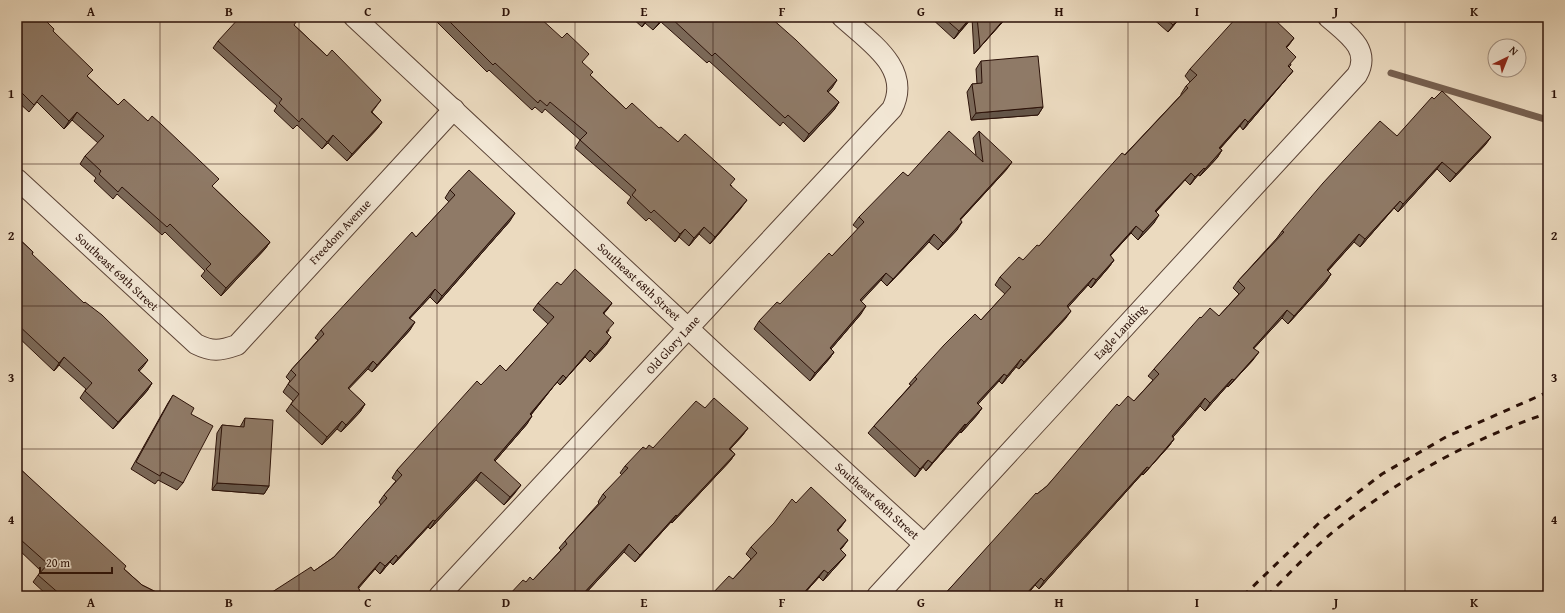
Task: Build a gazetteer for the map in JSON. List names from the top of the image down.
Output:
{
  "streets": {
    "street": [
      "Freedom Avenue",
      "Southeast 69th Street",
      "Southeast 68th Street",
      "Eagle Landing",
      "Old Glory Lane"
    ]
  },
  "crossings": [
    ["Freedom Avenue", "Southeast 69th Street"],
    ["Freedom Avenue", "Southeast 68th Street"],
    ["Southeast 68th Street", "Eagle Landing"],
    ["Southeast 68th Street", "Old Glory Lane"]
  ],
  "scale_bar": "20 m",
  "north": "top right",
  "grid": {
    "columns": [
      "A",
      "B",
      "C",
      "D",
      "E",
      "F",
      "G",
      "H",
      "I",
      "J",
      "K"
    ],
    "rows": [
      "1",
      "2",
      "3",
      "4"
    ]
  }
}
